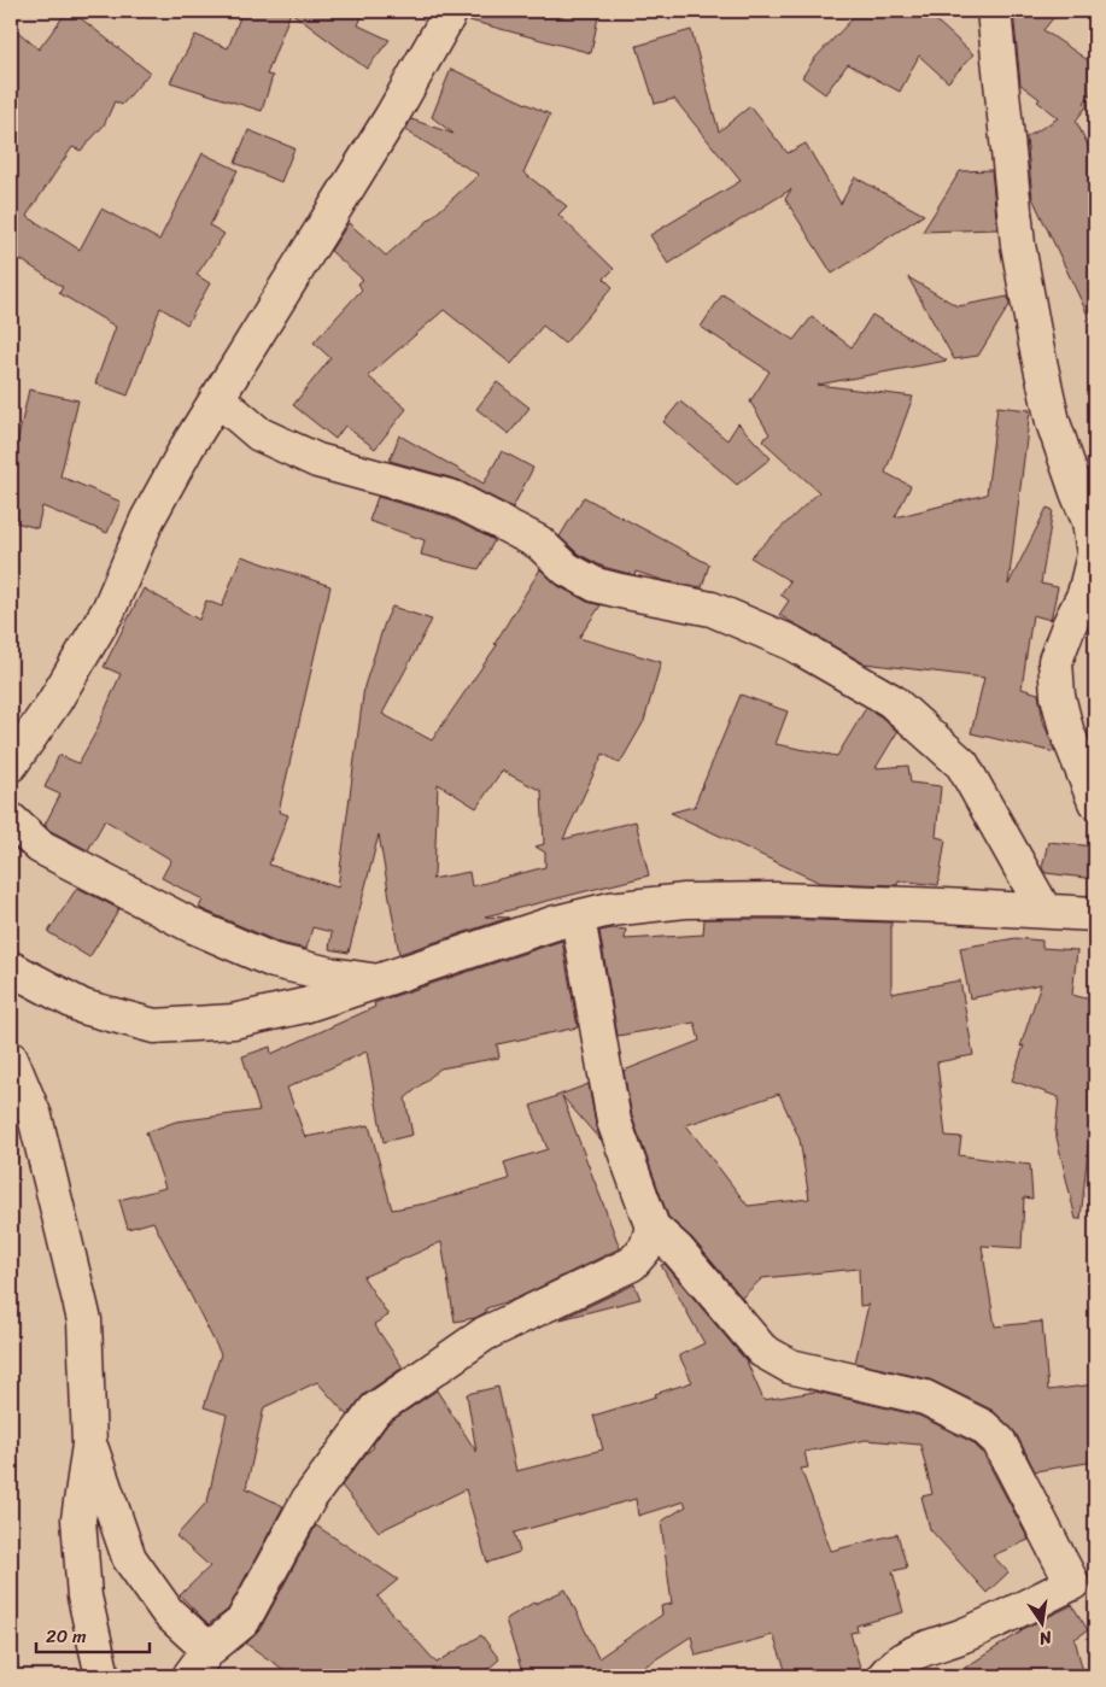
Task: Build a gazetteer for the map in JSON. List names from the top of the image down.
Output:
{
  "scale_bar": "20 m",
  "north": "bottom"
}
